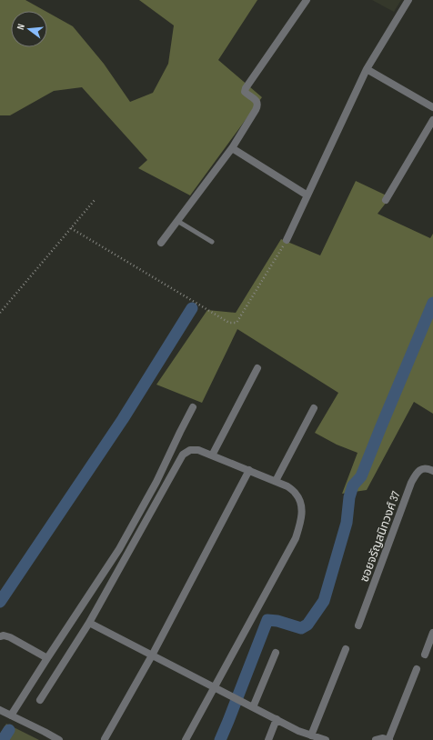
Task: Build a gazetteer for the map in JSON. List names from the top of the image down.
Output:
{
  "streets": {
    "street": ["ซอยจรัญสนิทวงศ์ 37"]
  },
  "north": "left"
}
